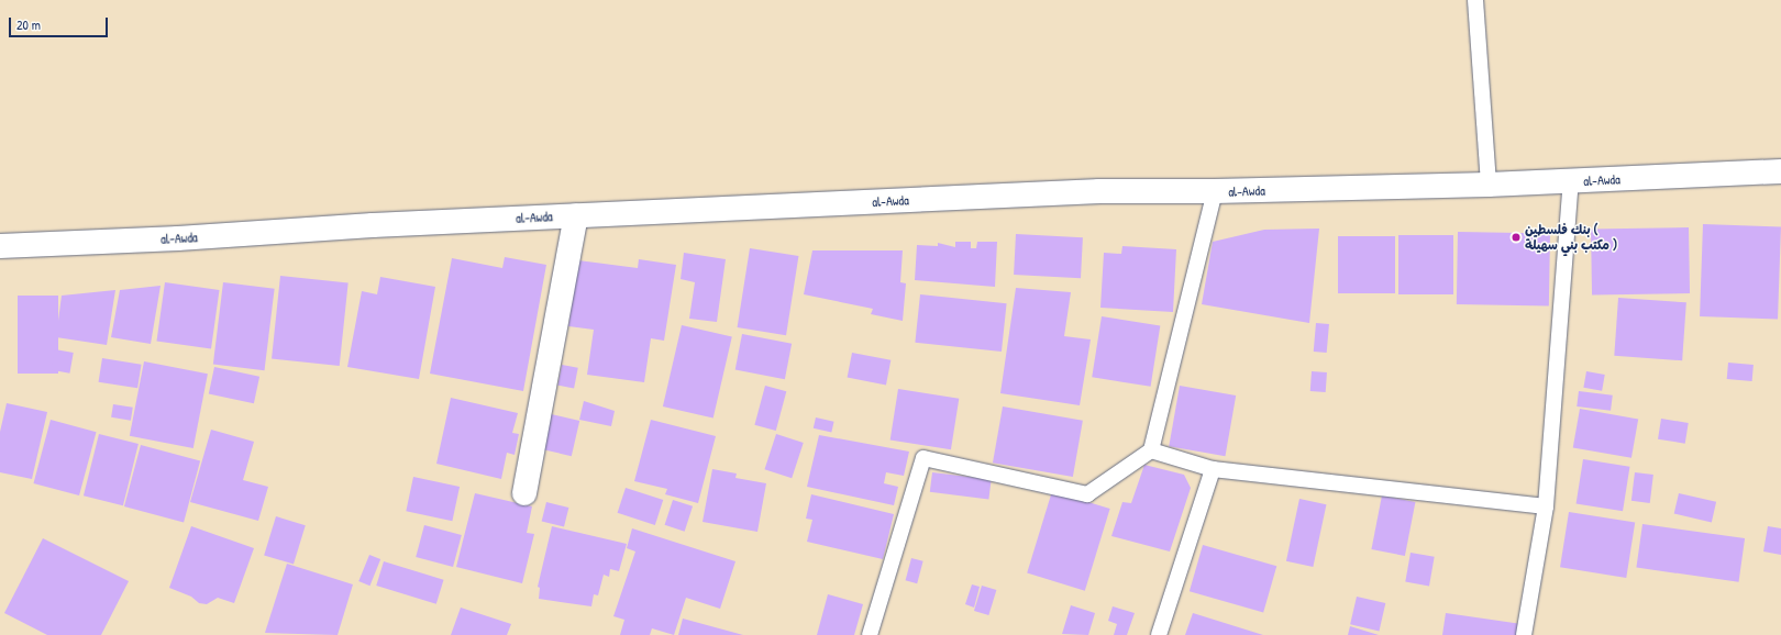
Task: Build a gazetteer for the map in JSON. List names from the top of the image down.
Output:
{
  "streets": {
    "main road": ["al-Awda"]
  },
  "places": ["بنك فلسطين ( مكتب بني سهيلة )"],
  "scale_bar": "20 m"
}
